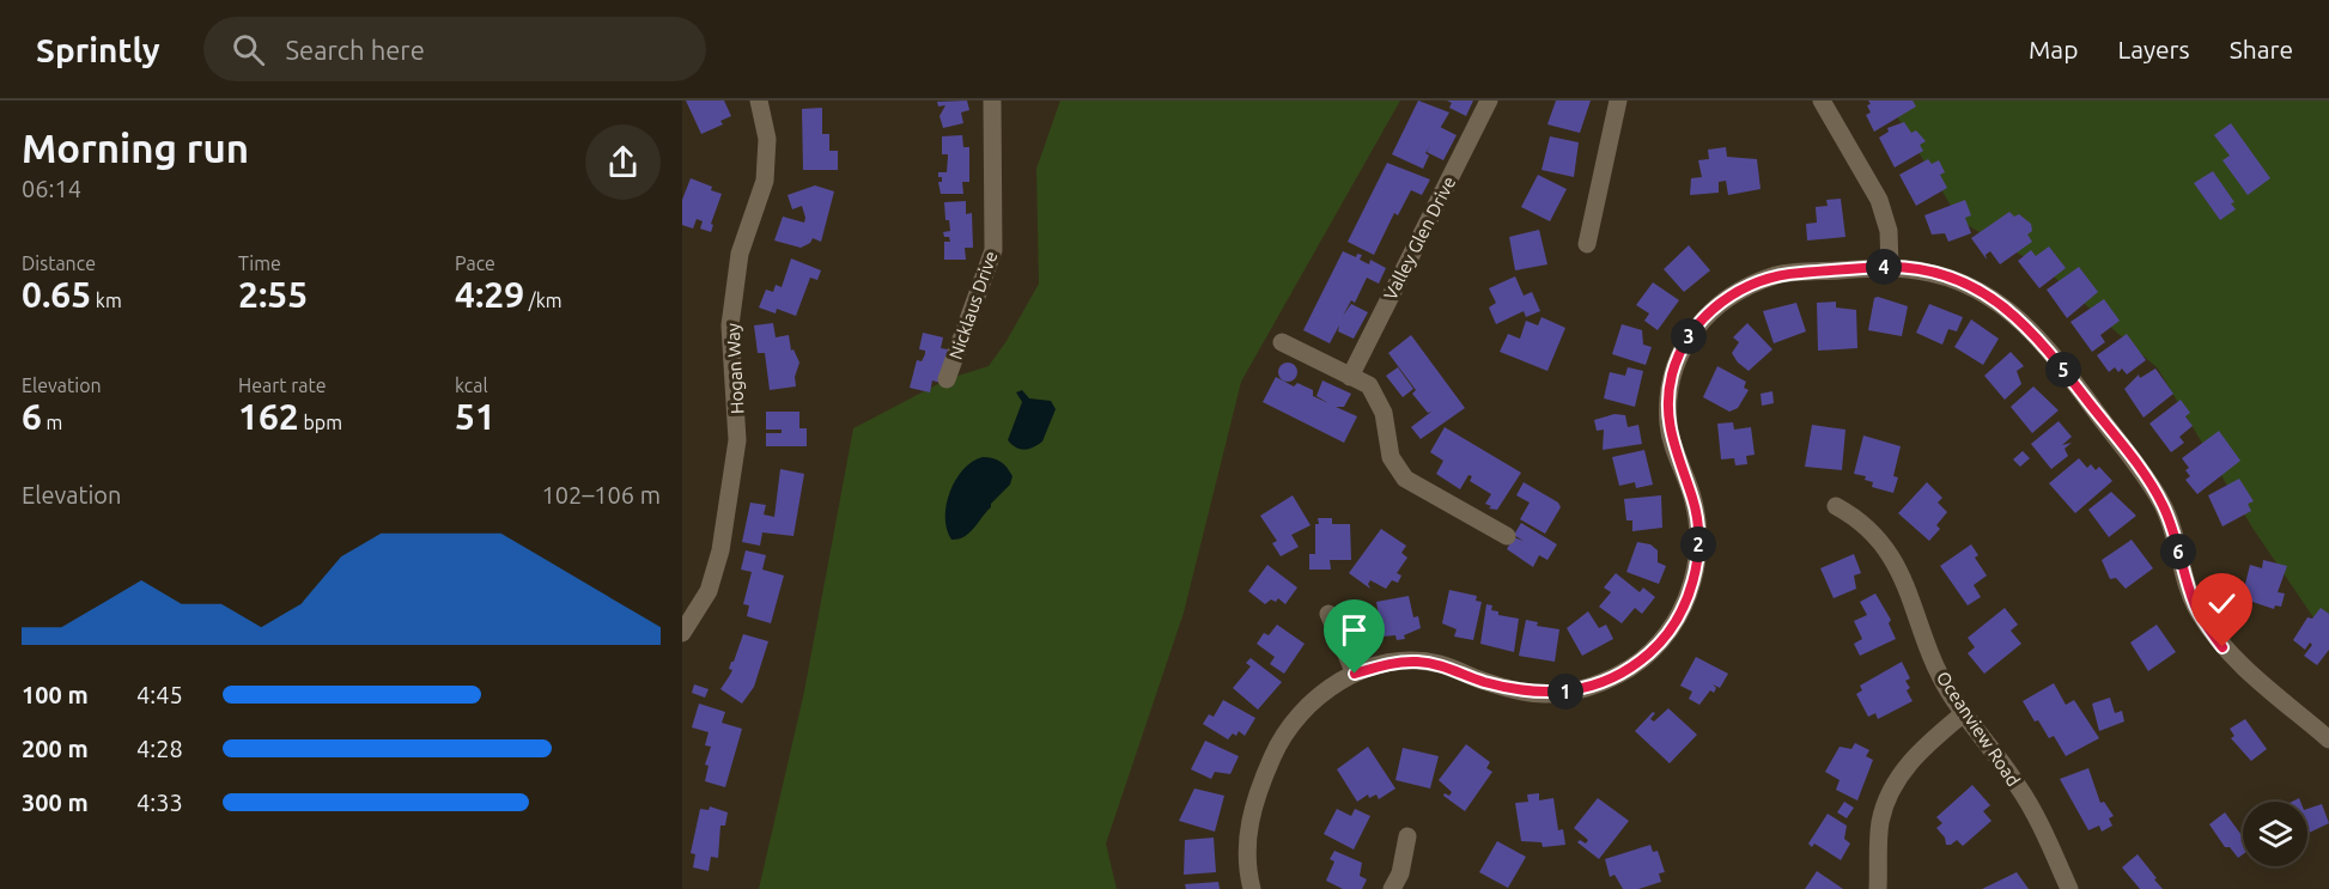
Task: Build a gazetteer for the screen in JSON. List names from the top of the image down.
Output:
{
  "streets": {
    "street": [
      "Valley Glen Drive",
      "Nicklaus Drive",
      "Hogan Way",
      "Oceanview Road"
    ]
  },
  "page": {
    "header": "Sprintly",
    "search": "Search here",
    "nav": ["Map", "Layers", "Share"],
    "heading": ["Morning run", "06:14"],
    "stats": [
      ["Distance", "0.65 km"],
      ["Time", "2:55"],
      ["Pace", "4:29 /km"],
      ["Elevation", "6 m"],
      ["Heart rate", "162 bpm"],
      ["kcal", "51"]
    ],
    "pins": [
      "4",
      "3",
      "5",
      "2",
      "6",
      "1"
    ],
    "chart": ["Elevation", "102–106 m"],
    "list": [
      {
        "name": "100 m",
        "note": "4:45"
      },
      {
        "name": "200 m",
        "note": "4:28"
      },
      {
        "name": "300 m",
        "note": "4:33"
      }
    ]
  }
}
